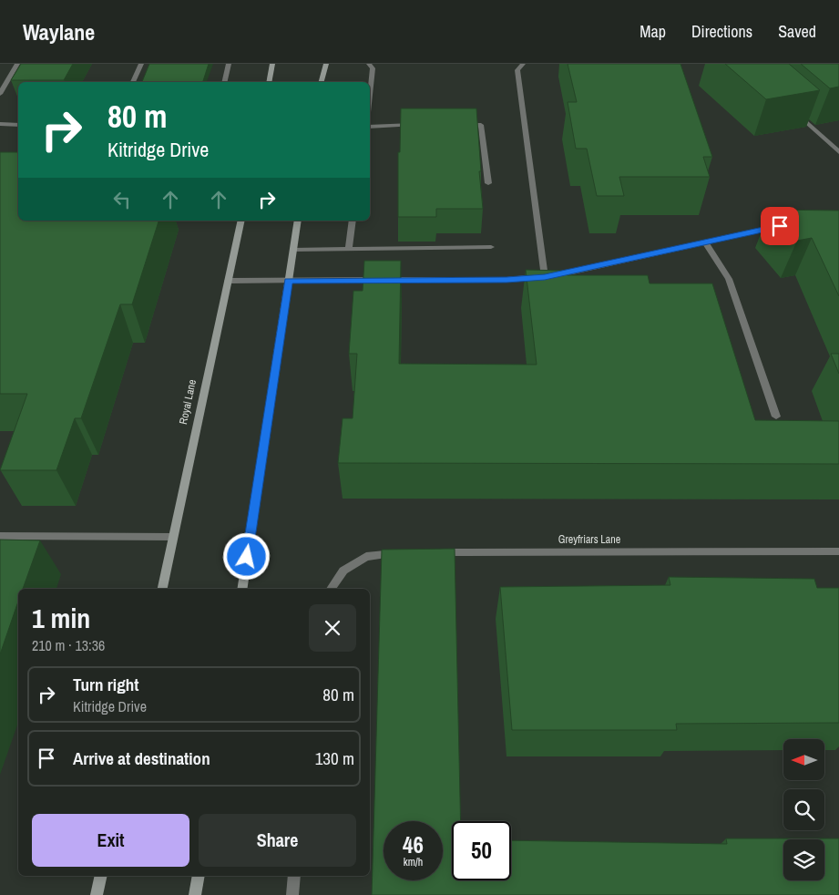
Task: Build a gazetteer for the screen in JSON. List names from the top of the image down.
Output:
{
  "streets": {
    "main road": ["Royal Lane"],
    "lane": ["Greyfriars Lane"]
  },
  "north": "left",
  "page": {
    "header": "Waylane",
    "nav": ["Map", "Directions", "Saved"],
    "turn": ["80 m", "Kitridge Drive"],
    "heading": ["1 min", "210 m · 13:36"],
    "list": [
      {
        "name": "Turn right",
        "note": "Kitridge Drive",
        "value": "80 m"
      },
      {
        "name": "Arrive at destination",
        "value": "130 m"
      }
    ],
    "buttons": ["Exit", "Share"],
    "speed": "46 km/h",
    "limit": "50"
  }
}
